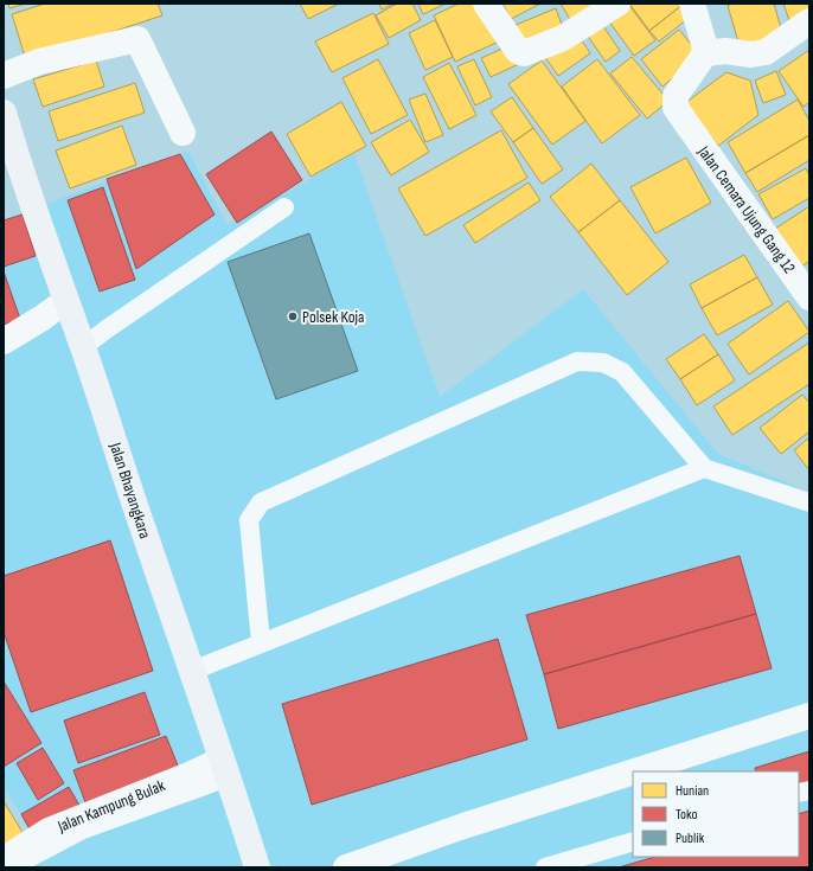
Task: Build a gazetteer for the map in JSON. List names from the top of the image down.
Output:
{
  "streets": {
    "street": ["Jalan Cemara Ujung Gang 12", "Jalan Bhayangkara", "Jalan Kampung Bulak"]
  },
  "crossings": [
    ["Jalan Bhayangkara", "Jalan Kampung Bulak"]
  ],
  "places": ["Polsek Koja"],
  "legend": ["Hunian", "Toko", "Publik"]
}
